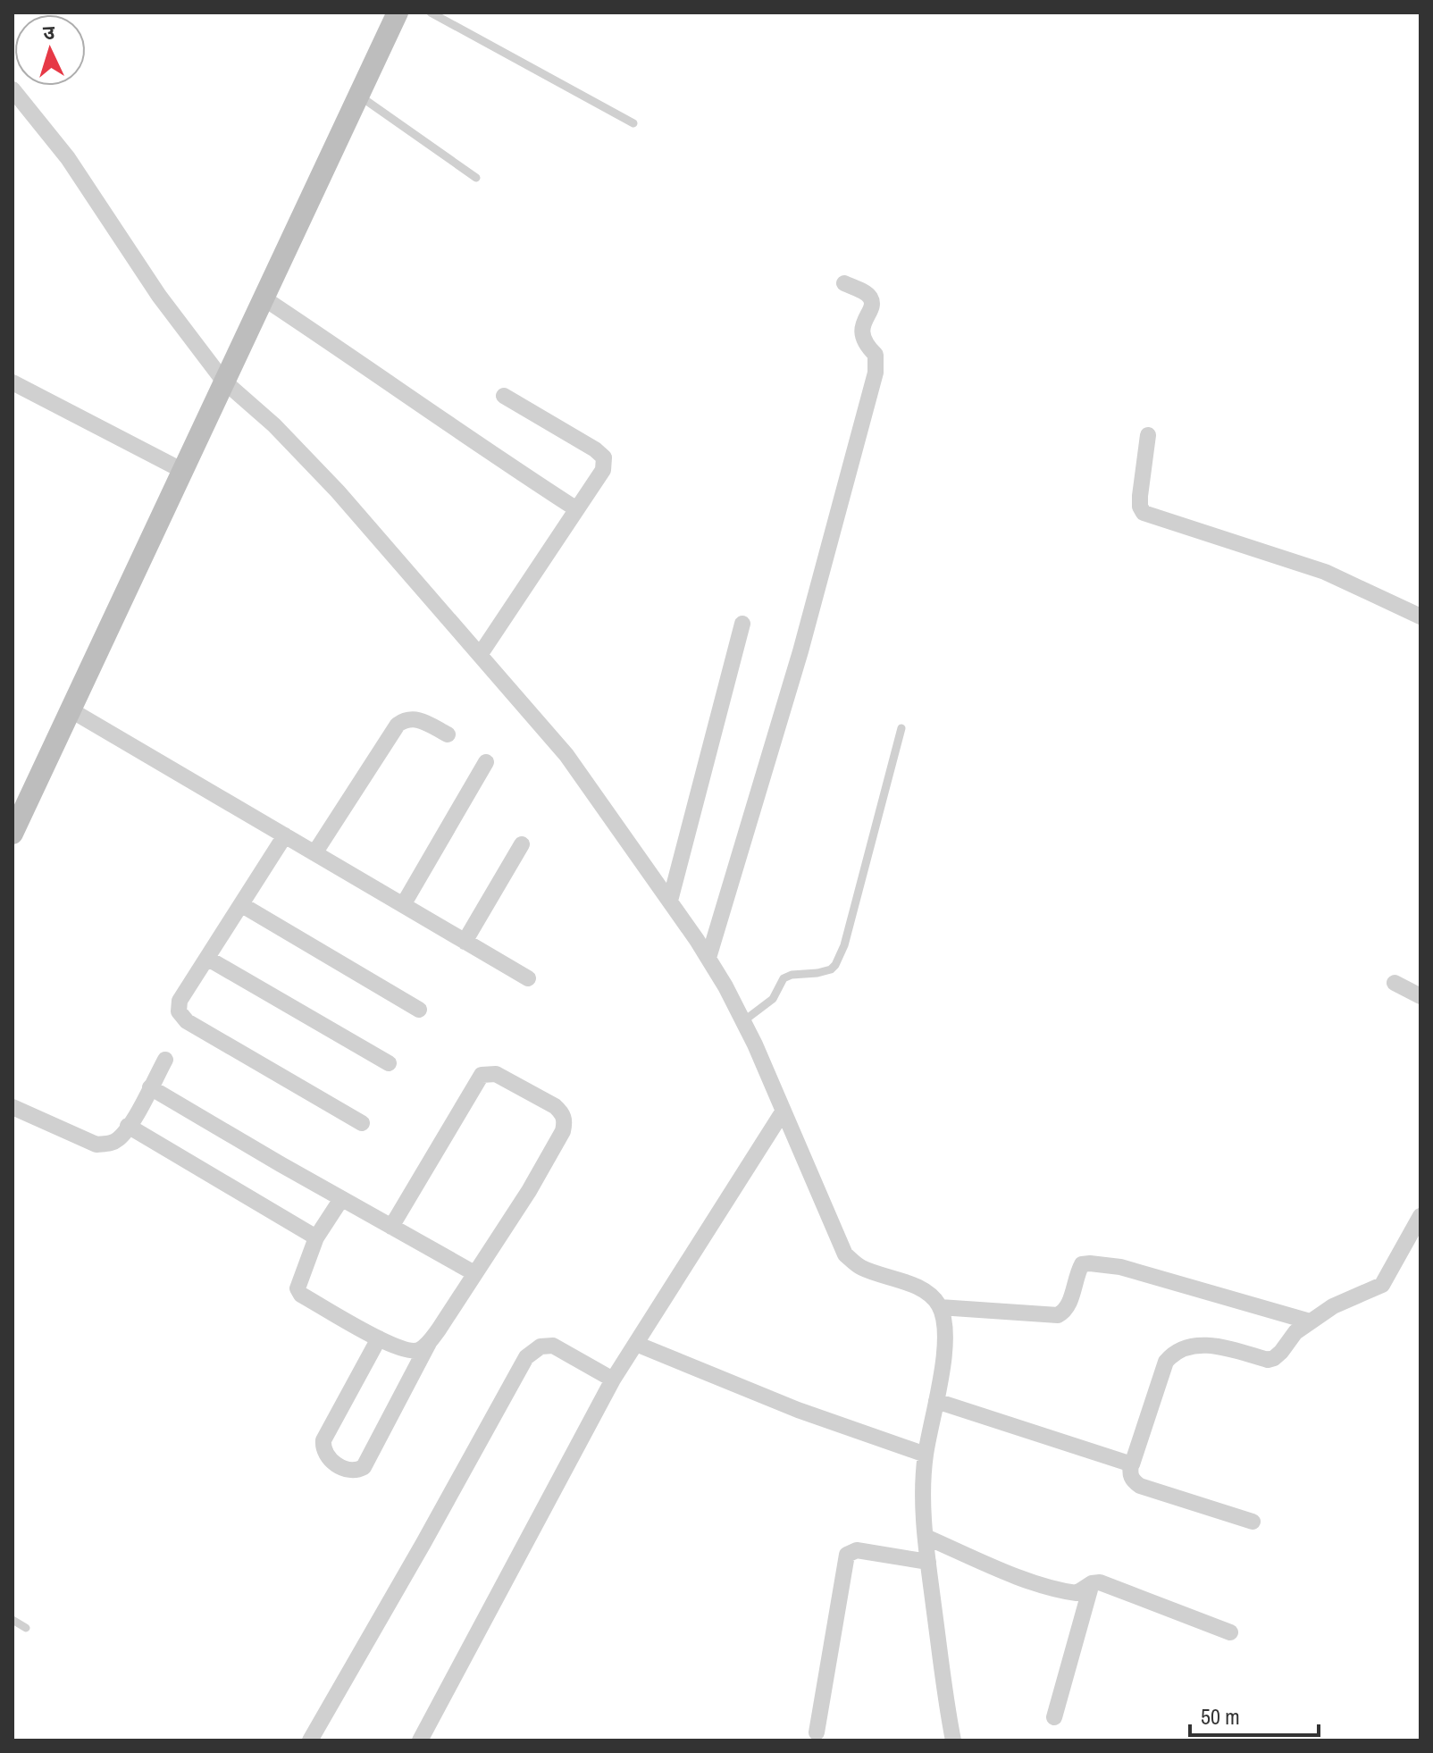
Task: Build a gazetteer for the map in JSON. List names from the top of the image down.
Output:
{
  "scale_bar": "50 m",
  "north": "top"
}
